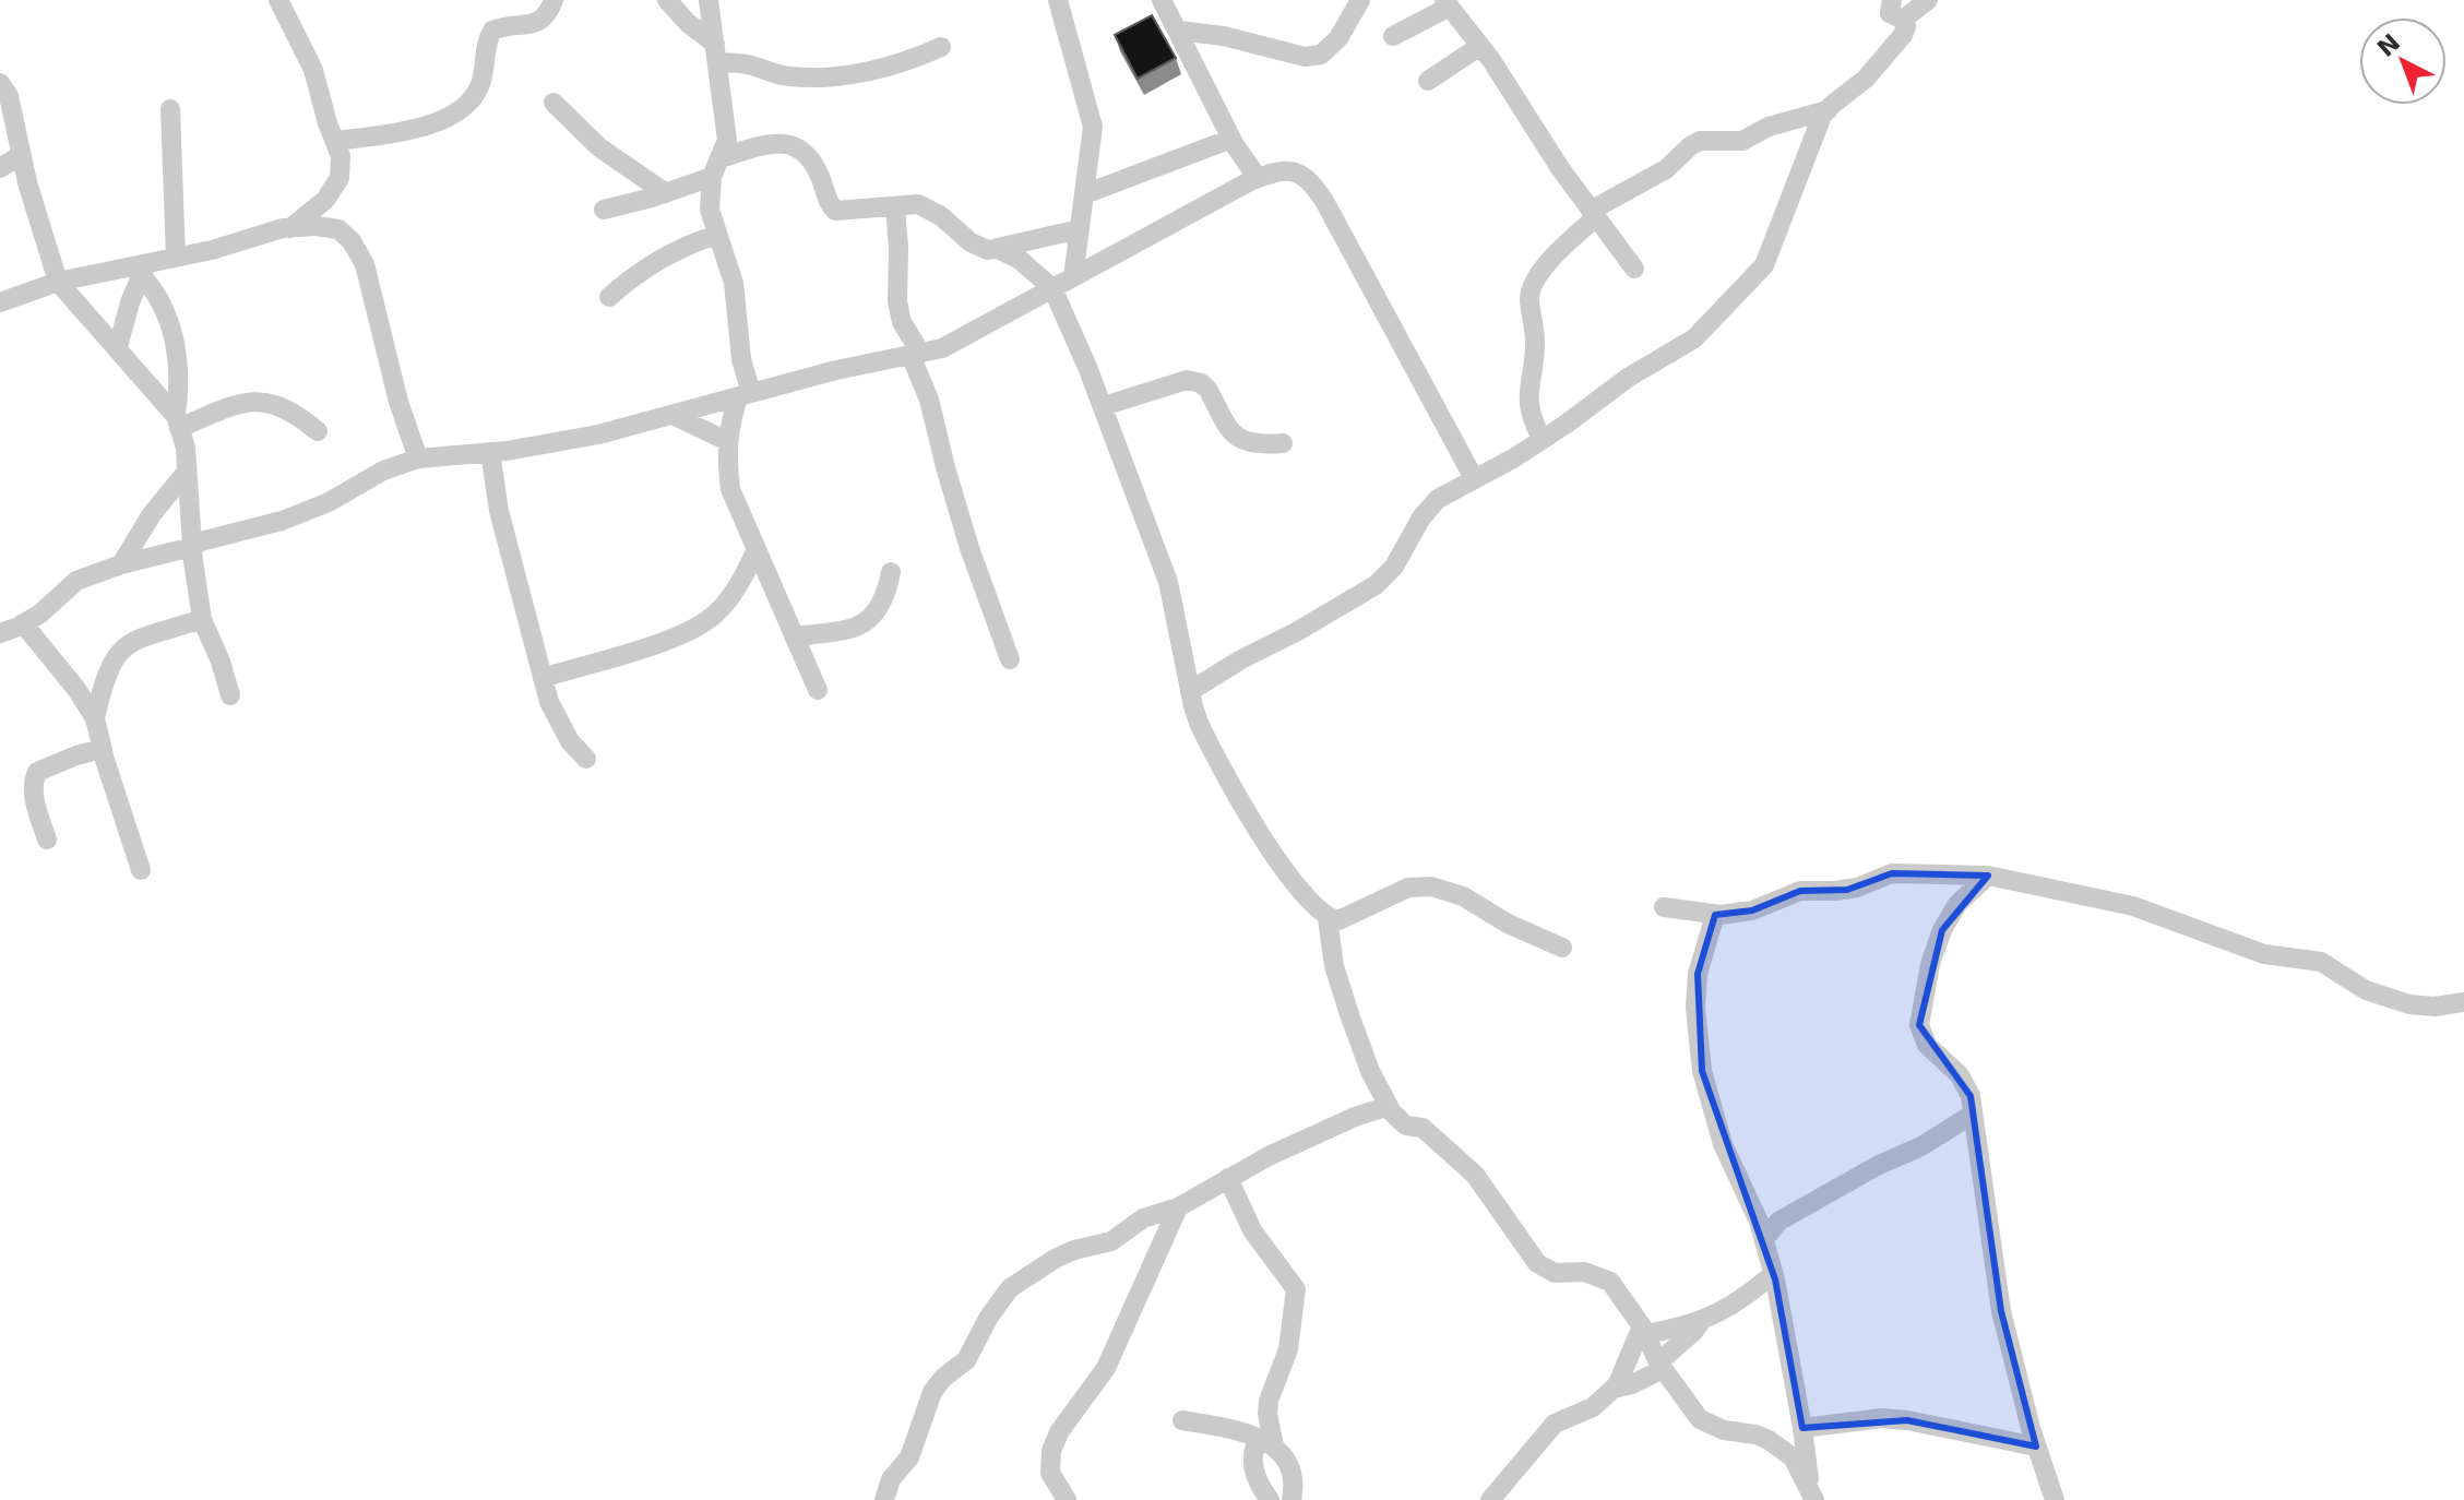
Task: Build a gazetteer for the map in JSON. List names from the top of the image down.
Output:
{
  "north": "top left"
}
